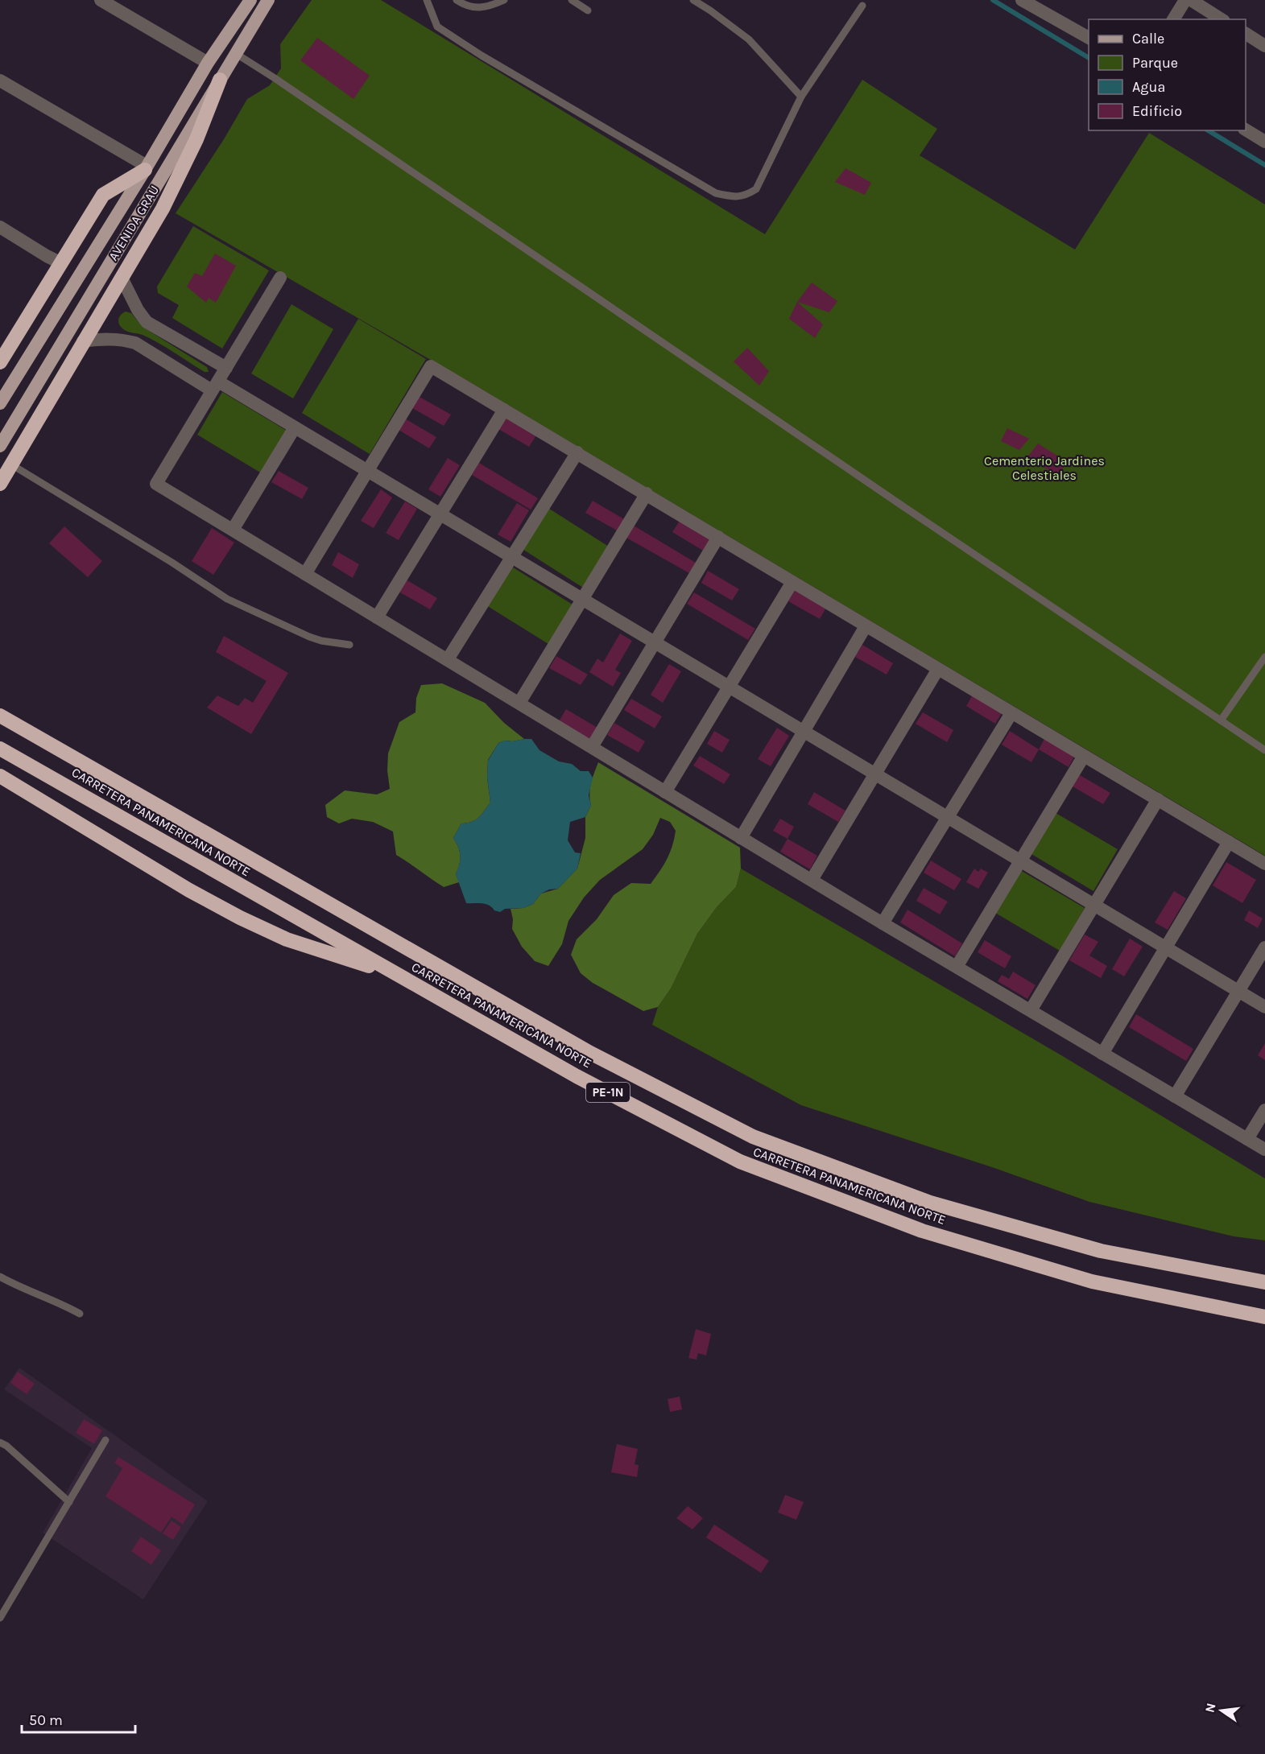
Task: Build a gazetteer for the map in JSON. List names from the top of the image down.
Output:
{
  "streets": {
    "highway": ["CARRETERA PANAMERICANA NORTE", "PE-1N"],
    "main road": ["AVENIDA GRAU"]
  },
  "parks": ["Cementerio Jardines Celestiales"],
  "legend": [
    "Calle",
    "Parque",
    "Agua",
    "Edificio"
  ],
  "scale_bar": "50 m",
  "north": "left"
}
